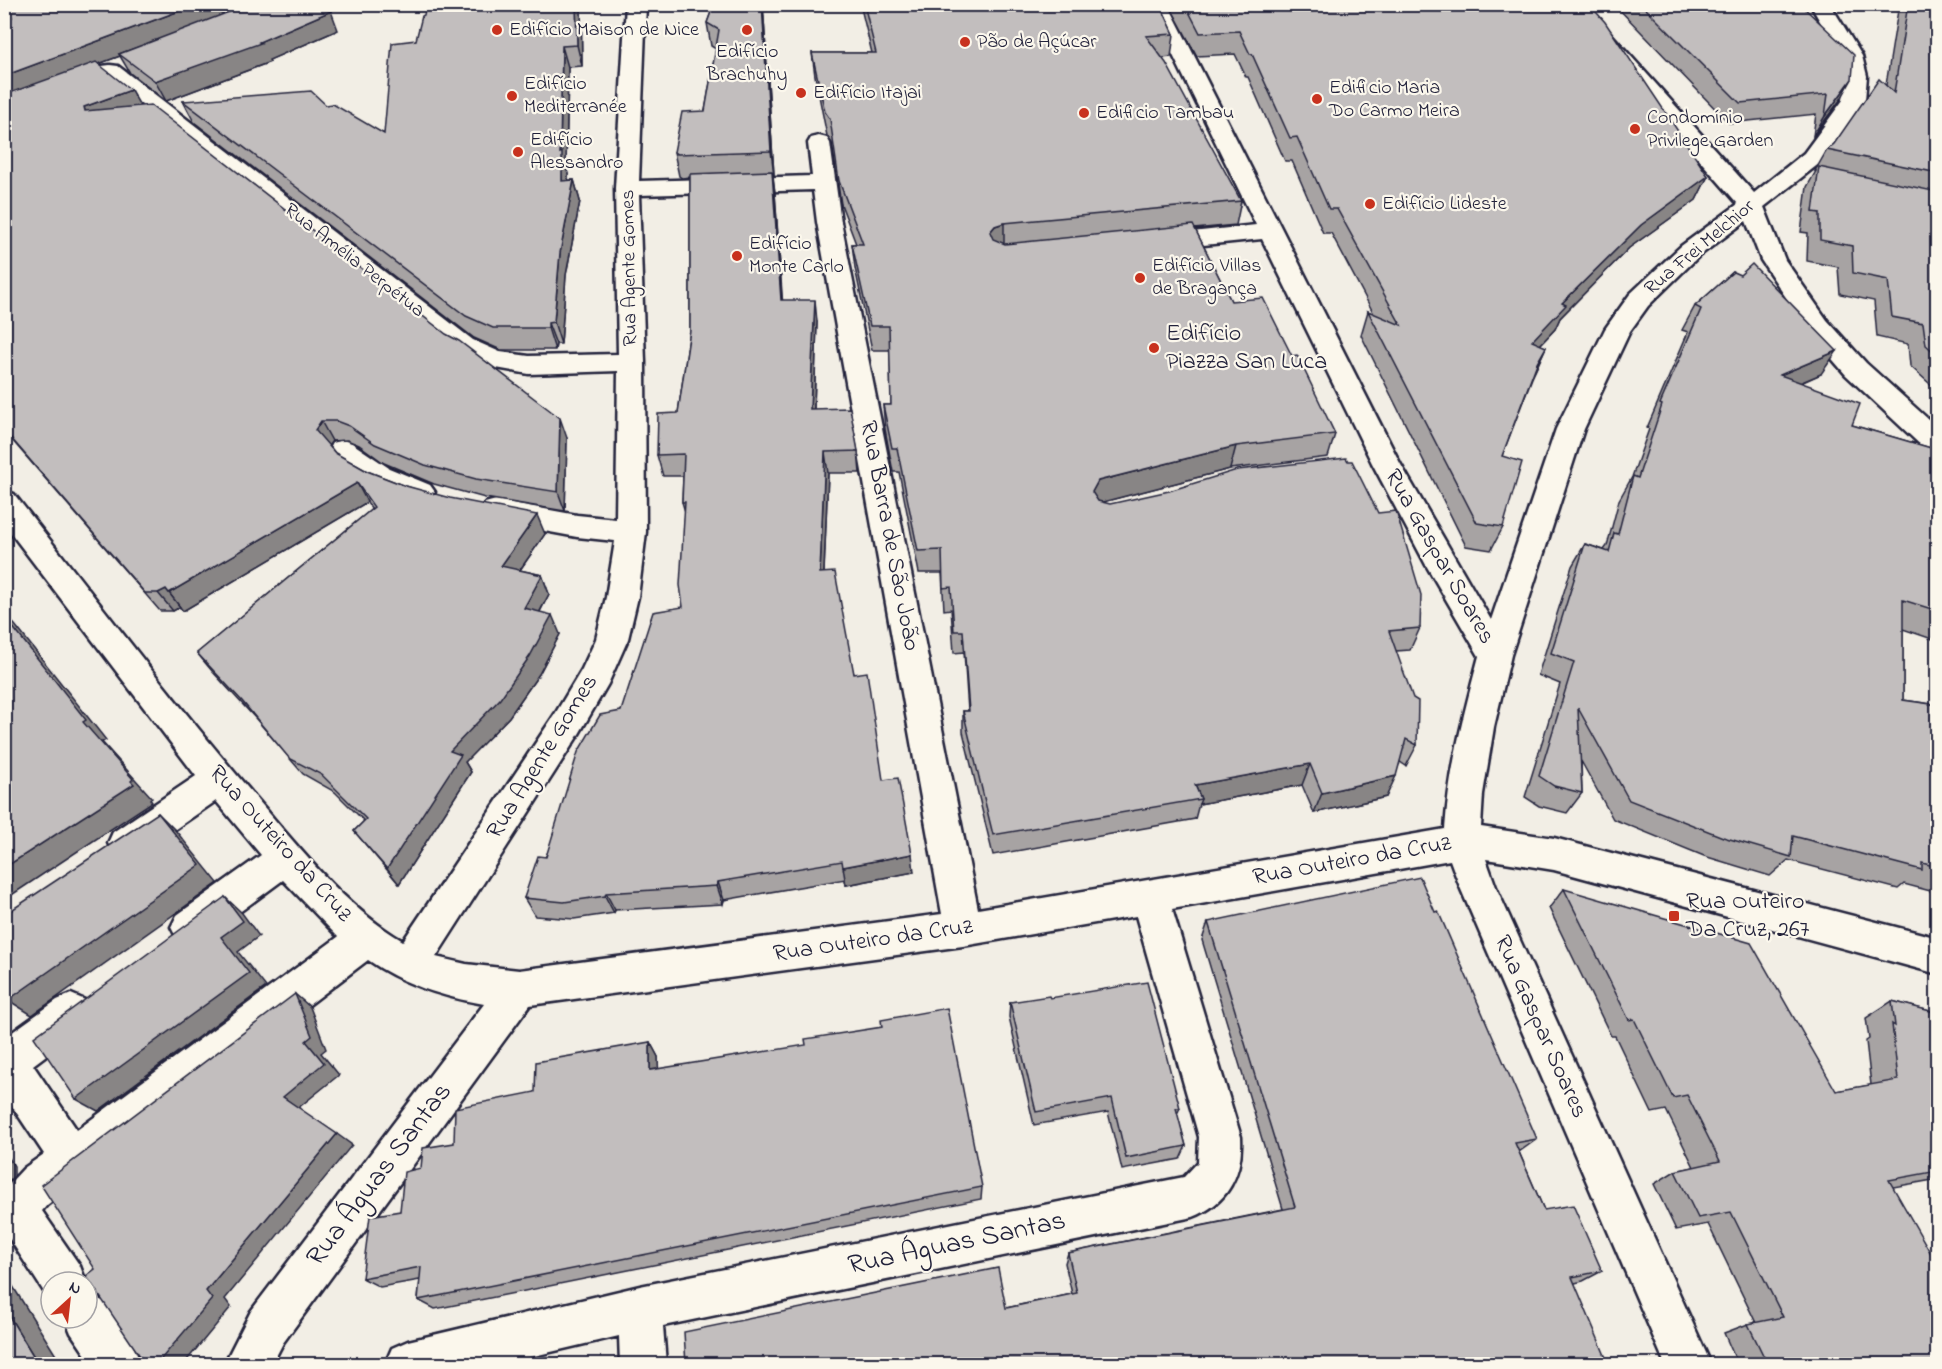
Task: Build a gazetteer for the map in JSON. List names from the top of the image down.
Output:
{
  "streets": {
    "street": [
      "Rua Frei Melchior",
      "Rua Amélia Perpétua",
      "Rua Agente Gomes",
      "Rua Barra de São João",
      "Rua Gaspar Soares",
      "Rua Outeiro da Cruz",
      "Rua Águas Santas"
    ]
  },
  "crossings": [
    ["Rua Frei Melchior", "Rua Gaspar Soares"],
    ["Rua Amélia Perpétua", "Rua Agente Gomes"],
    ["Rua Agente Gomes", "Rua Outeiro da Cruz"],
    ["Rua Barra de São João", "Rua Outeiro da Cruz"],
    ["Rua Gaspar Soares", "Rua Outeiro da Cruz"],
    ["Rua Outeiro da Cruz", "Rua Águas Santas"]
  ],
  "places": {
    "other": [
      "Edifício Maison de Nice",
      "Edifício Brachuhy",
      "Pão de Açúcar",
      "Edifício Itajai",
      "Edifício Mediterranée",
      "Edificio Maria Do Carmo Meira",
      "Edificio Tambau",
      "Condomínio Privilege Garden",
      "Edifício Alessandro",
      "Edifício Lideste",
      "Edifício Monte Carlo",
      "Edifício Villas de Bragança",
      "Edifício Piazza San Luca"
    ],
    "transit": ["Rua Outeiro Da Cruz, 267"]
  },
  "north": "top right"
}
